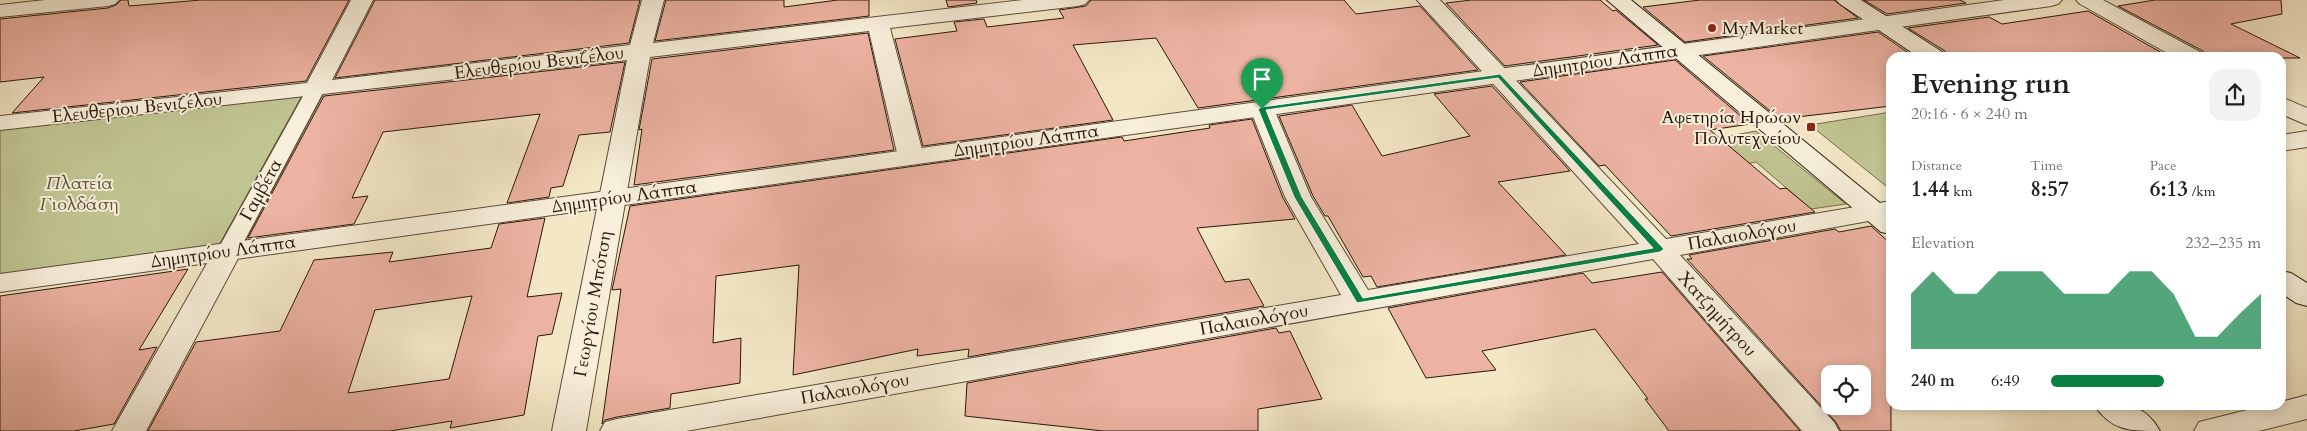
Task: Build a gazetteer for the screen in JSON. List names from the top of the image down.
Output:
{
  "streets": {
    "street": [
      "Δημητρίου Λάππα",
      "Ελευθερίου Βενιζέλου",
      "Γαμβέτα",
      "Παλαιολόγου",
      "Γεωργίου Μπότση",
      "Χατζημήτρου"
    ]
  },
  "crossings": [
    ["Δημητρίου Λάππα", "Γαμβέτα"],
    ["Δημητρίου Λάππα", "Γεωργίου Μπότση"],
    ["Δημητρίου Λάππα", "Χατζημήτρου"],
    ["Ελευθερίου Βενιζέλου", "Γαμβέτα"],
    ["Ελευθερίου Βενιζέλου", "Γεωργίου Μπότση"],
    ["Παλαιολόγου", "Χατζημήτρου"]
  ],
  "parks": ["Πλατεία Γιολδάση"],
  "places": {
    "other": ["MyMarket"],
    "transit": ["Αφετηρία Ηρώων Πολυτεχνείου"]
  },
  "page": {
    "heading": ["Evening run", "20:16 · 6 × 240 m"],
    "stats": [
      ["Distance", "1.44 km"],
      ["Time", "8:57"],
      ["Pace", "6:13 /km"]
    ],
    "chart": ["Elevation", "232–235 m"],
    "list": [
      {
        "name": "240 m",
        "note": "6:49"
      }
    ]
  }
}
